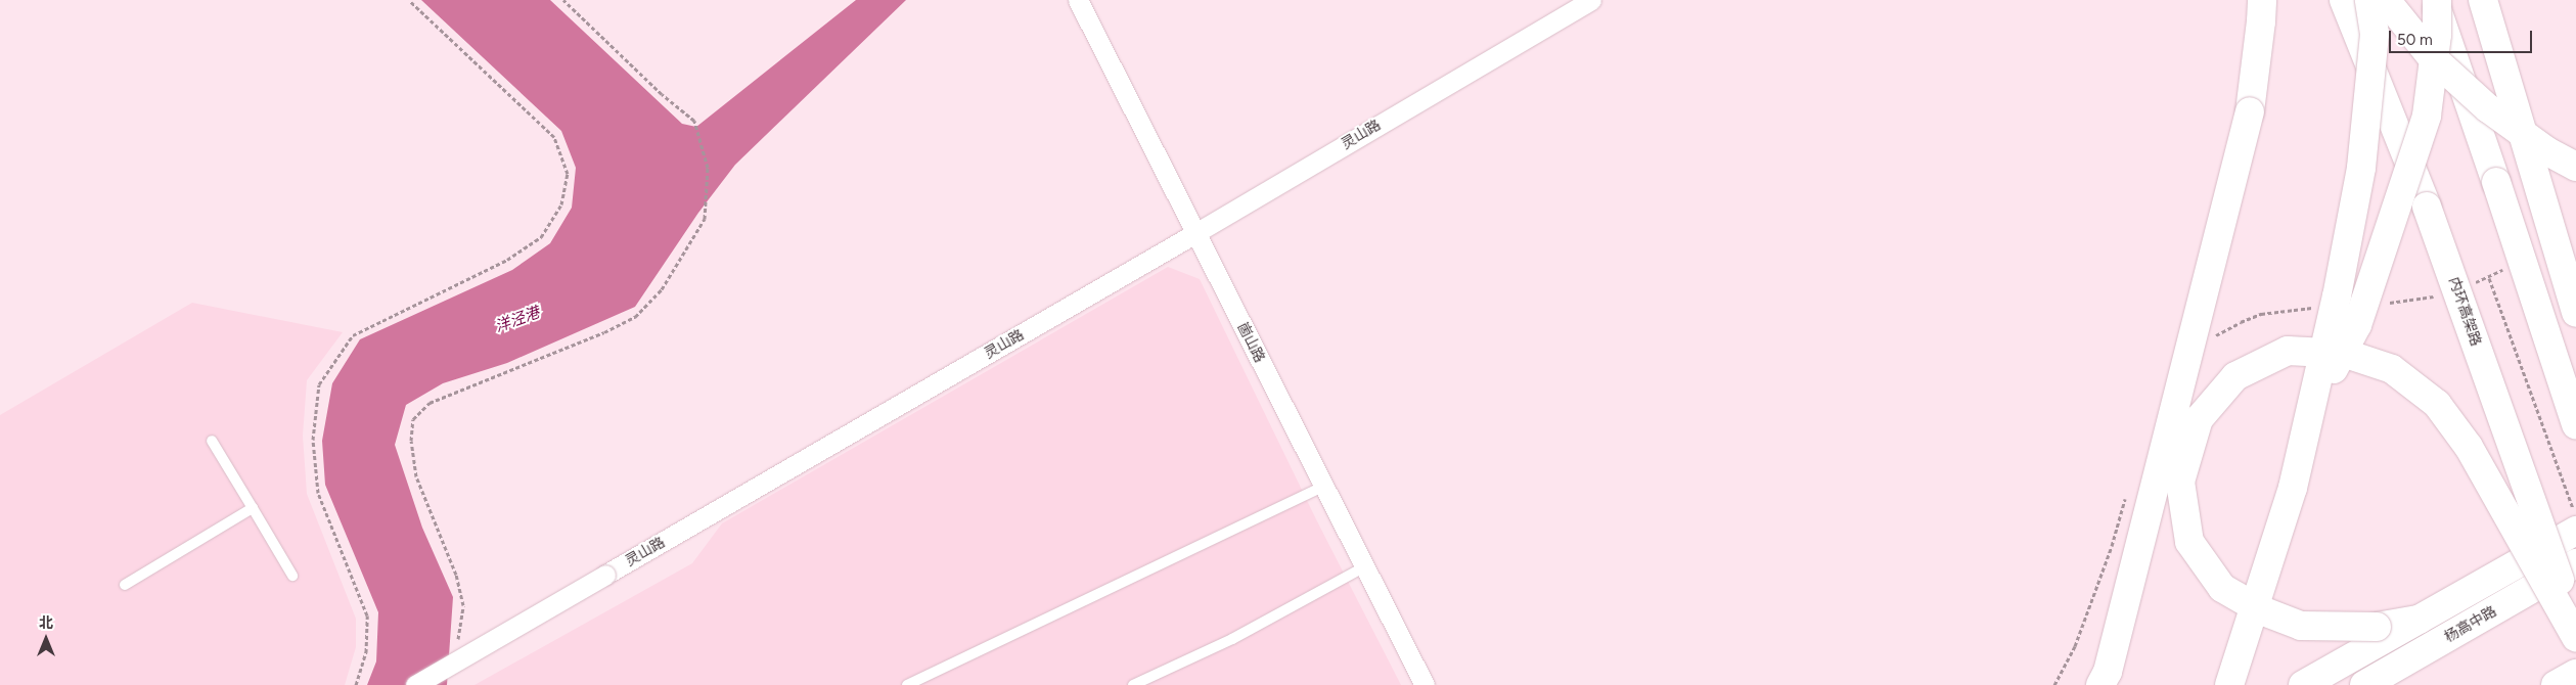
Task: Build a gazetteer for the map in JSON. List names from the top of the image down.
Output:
{
  "streets": {
    "main road": ["内环高架路", "杨高中路"],
    "street": ["灵山路", "崮山路"]
  },
  "crossings": [
    ["灵山路", "崮山路"]
  ],
  "water": ["洋泾港"],
  "scale_bar": "50 m",
  "north": "top"
}
